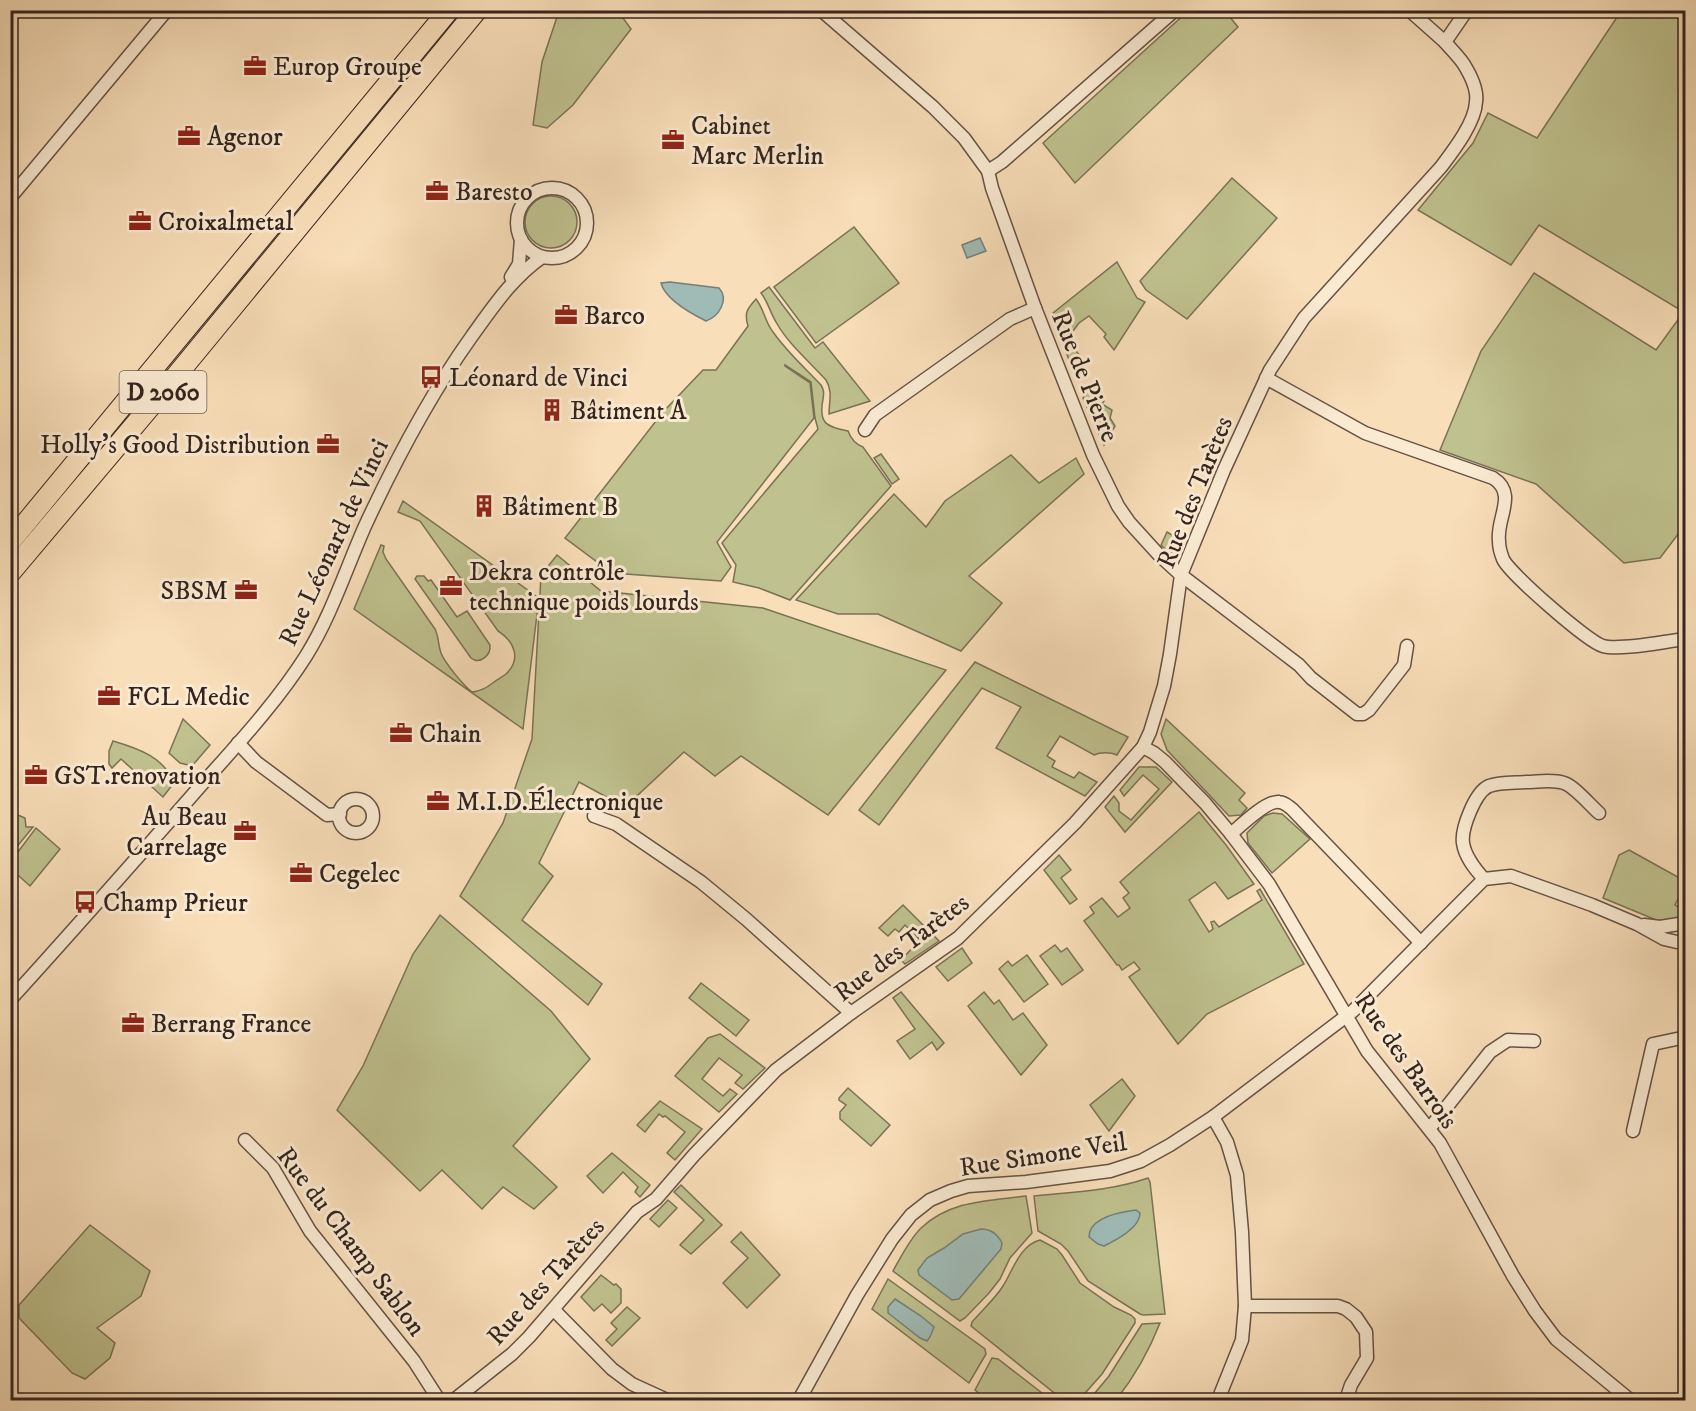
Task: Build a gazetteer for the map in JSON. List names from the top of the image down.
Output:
{
  "streets": {
    "highway": ["D 2060"],
    "street": [
      "Rue de Pierre",
      "Rue des Tarètes",
      "Rue Léonard de Vinci",
      "Rue des Barrois",
      "Rue Simone Veil",
      "Rue du Champ Sablon"
    ]
  },
  "crossings": [
    ["Rue de Pierre", "Rue des Tarètes"],
    ["Rue des Tarètes", "Rue des Barrois"],
    ["Rue des Barrois", "Rue Simone Veil"]
  ],
  "places": {
    "office": [
      "Europ Groupe",
      "Agenor",
      "Cabinet Marc Merlin",
      "Baresto",
      "Croixalmetal",
      "Barco",
      "Holly's Good Distribution",
      "Dekra contrôle technique poids lourds",
      "SBSM",
      "FCL Medic",
      "Chain",
      "GST.renovation",
      "M.I.D.Électronique",
      "Au Beau Carrelage",
      "Cegelec",
      "Berrang France"
    ],
    "bus stop": ["Léonard de Vinci", "Champ Prieur"],
    "building": ["Bâtiment A", "Bâtiment B"]
  }
}
